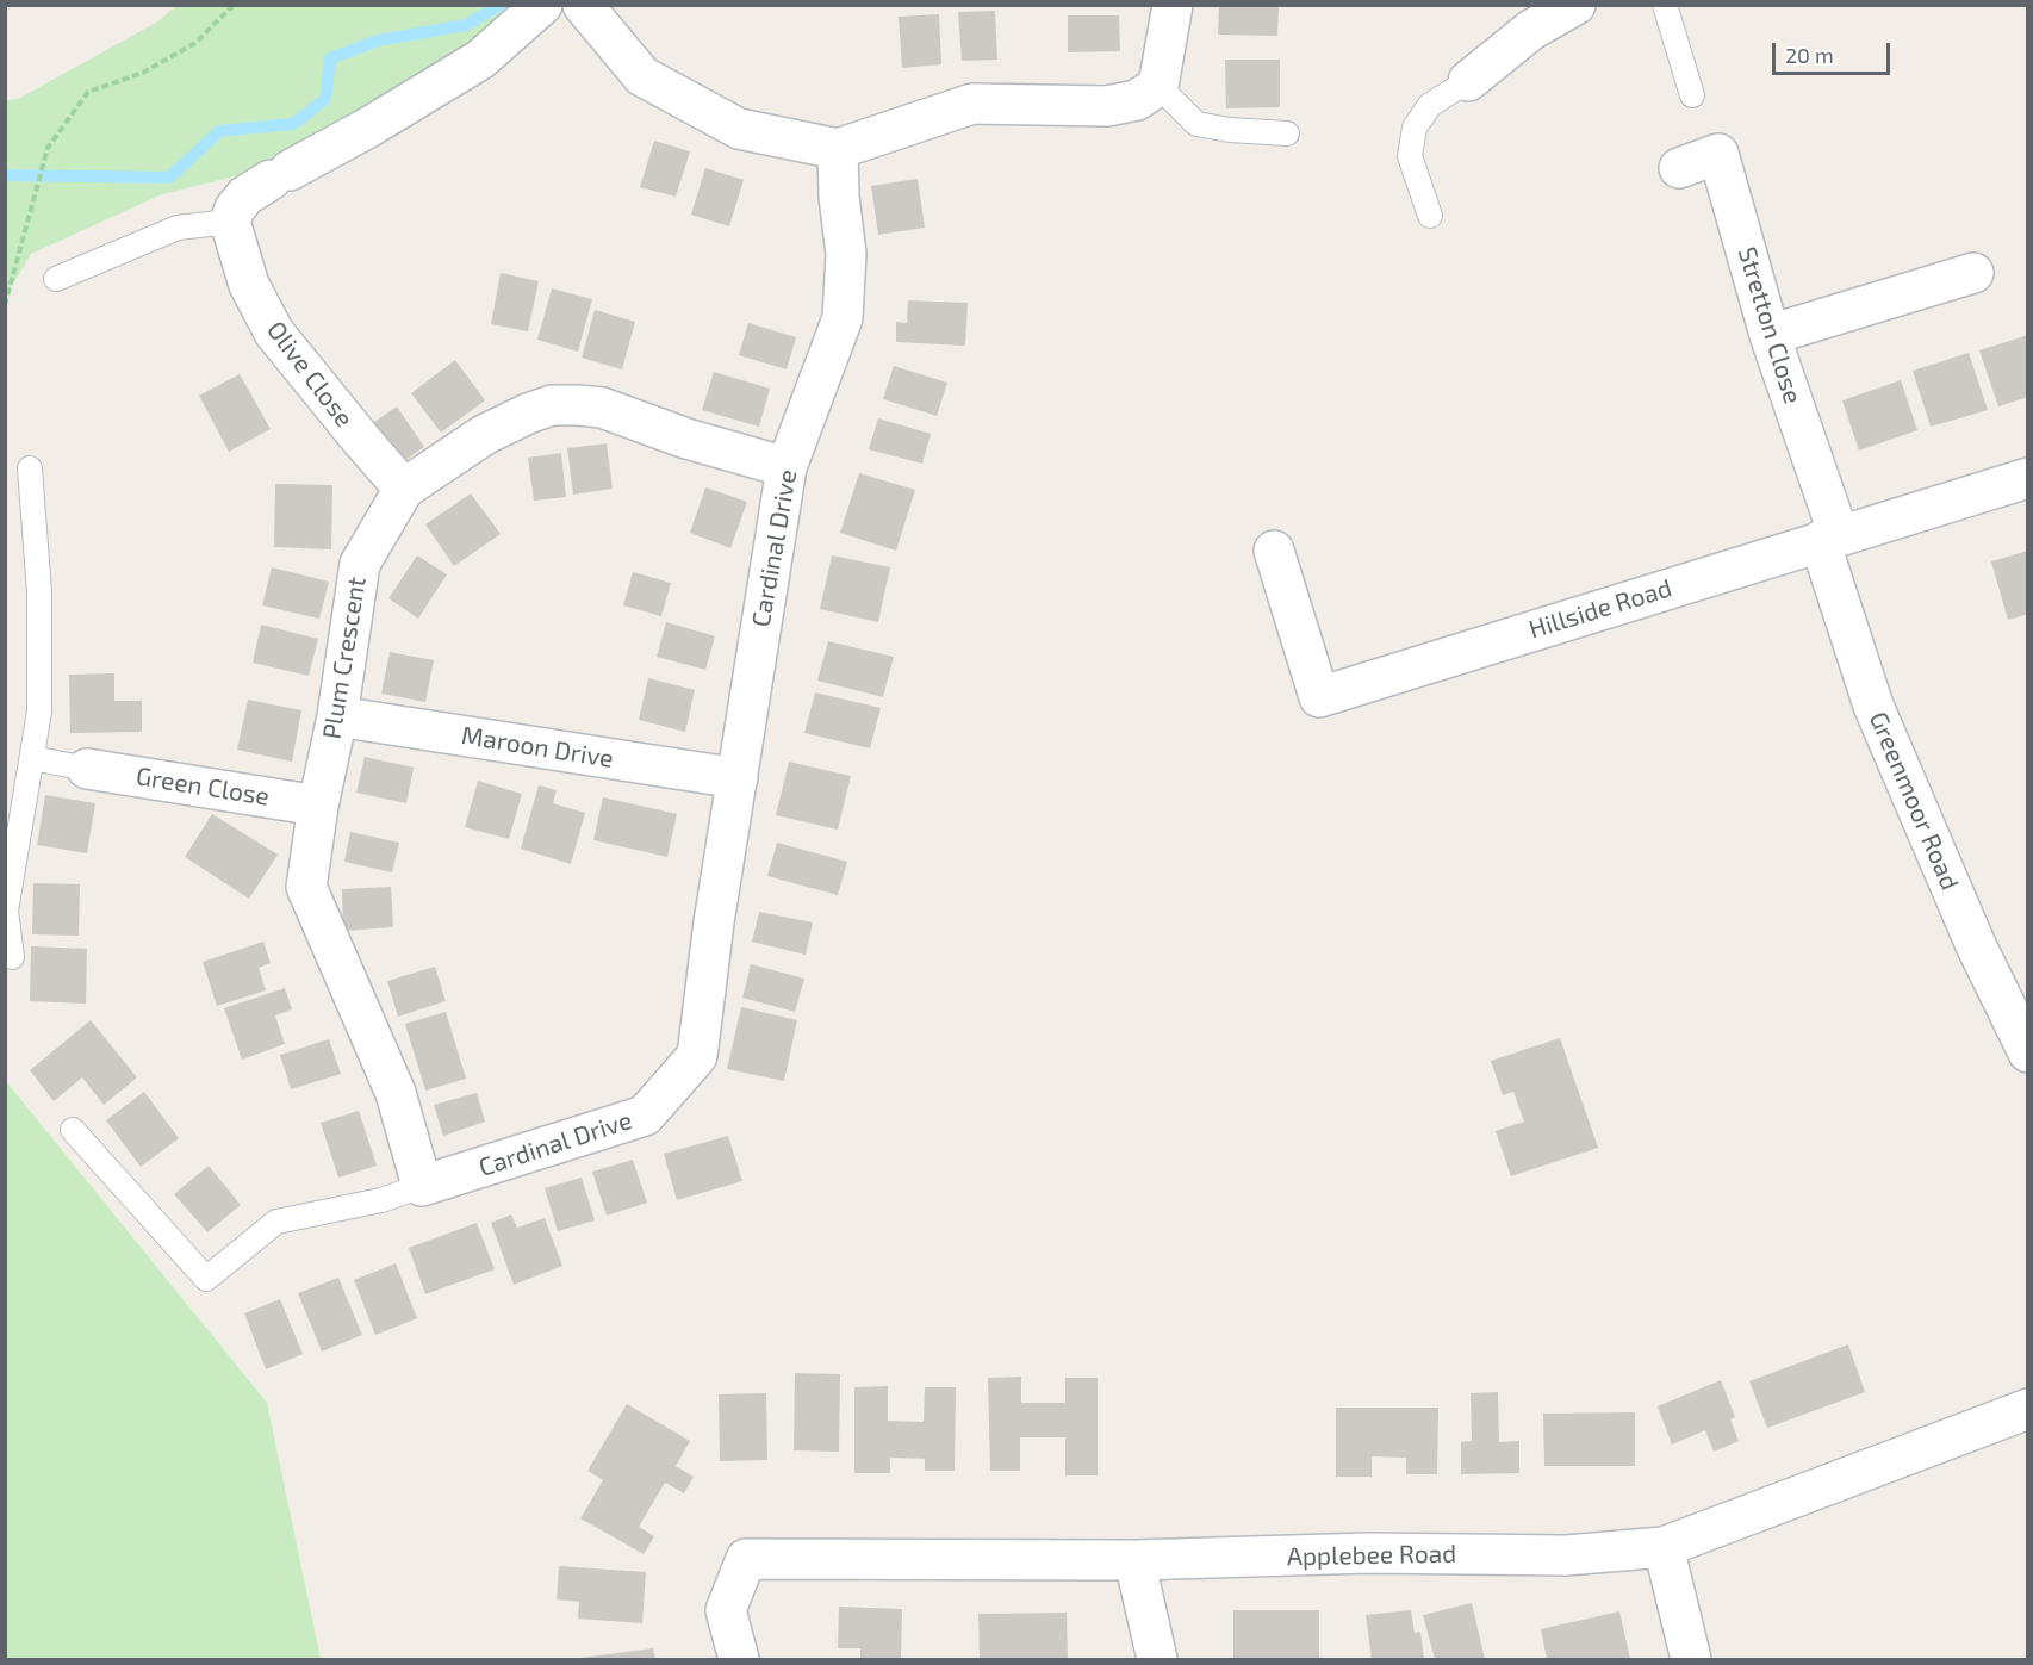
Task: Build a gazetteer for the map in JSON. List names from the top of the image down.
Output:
{
  "streets": {
    "street": [
      "Stretton Close",
      "Olive Close",
      "Cardinal Drive",
      "Hillside Road",
      "Plum Crescent",
      "Maroon Drive",
      "Green Close",
      "Greenmoor Road",
      "Applebee Road"
    ]
  },
  "crossings": [
    ["Stretton Close", "Hillside Road"],
    ["Stretton Close", "Greenmoor Road"],
    ["Olive Close", "Plum Crescent"],
    ["Cardinal Drive", "Plum Crescent"],
    ["Cardinal Drive", "Maroon Drive"],
    ["Hillside Road", "Greenmoor Road"],
    ["Plum Crescent", "Maroon Drive"],
    ["Plum Crescent", "Green Close"]
  ],
  "scale_bar": "20 m"
}
